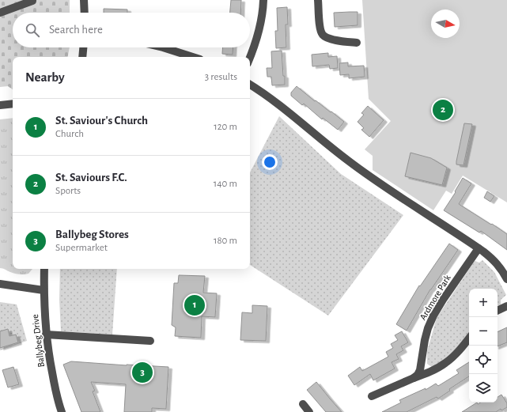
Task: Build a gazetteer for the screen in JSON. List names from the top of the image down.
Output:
{
  "streets": {
    "street": ["Ardmore Park", "Ballybeg Drive"]
  },
  "north": "right",
  "page": {
    "search": "Search here",
    "heading": ["Nearby", "3 results"],
    "pins": ["2", "1", "3"],
    "list": [
      {
        "mark": "1",
        "name": "St. Saviour's Church",
        "note": "Church",
        "value": "120 m"
      },
      {
        "mark": "2",
        "name": "St. Saviours F.C.",
        "note": "Sports",
        "value": "140 m"
      },
      {
        "mark": "3",
        "name": "Ballybeg Stores",
        "note": "Supermarket",
        "value": "180 m"
      }
    ],
    "map_buttons": ["+", "−"]
  }
}
